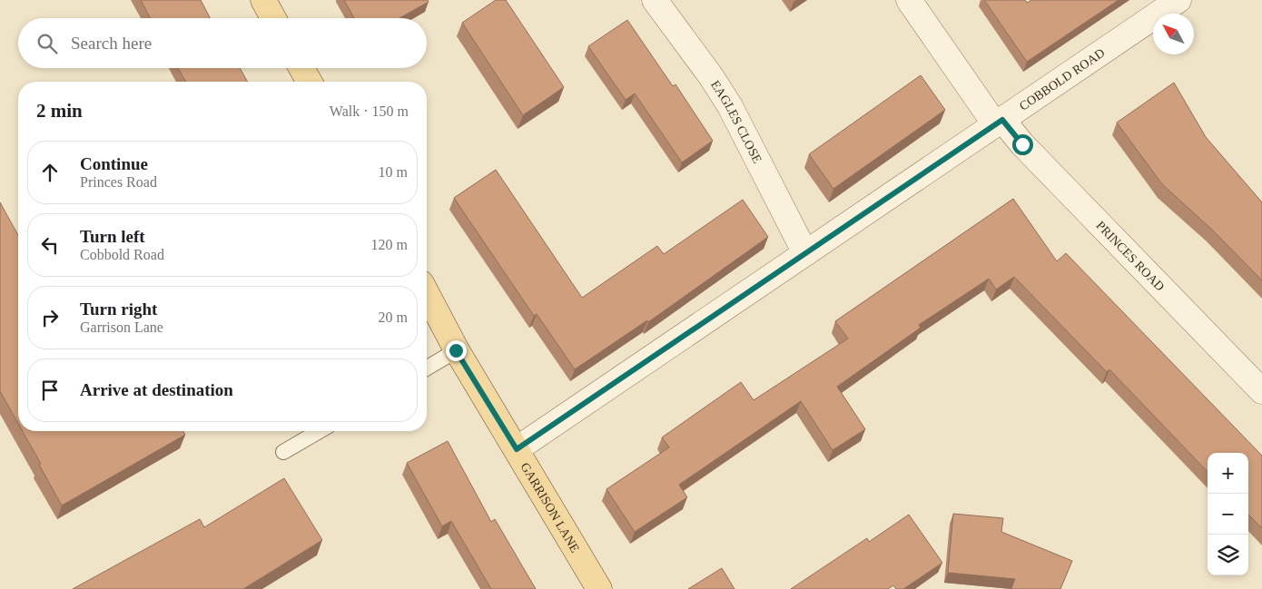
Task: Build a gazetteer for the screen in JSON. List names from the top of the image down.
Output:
{
  "streets": {
    "main road": ["GARRISON LANE"],
    "street": ["COBBOLD ROAD", "EAGLES CLOSE", "PRINCES ROAD"]
  },
  "crossings": [
    ["COBBOLD ROAD", "EAGLES CLOSE"],
    ["COBBOLD ROAD", "PRINCES ROAD"],
    ["COBBOLD ROAD", "GARRISON LANE"]
  ],
  "north": "top left",
  "page": {
    "search": "Search here",
    "heading": ["2 min", "Walk · 150 m"],
    "list": [
      ["Continue", "Princes Road", "10 m"],
      ["Turn left", "Cobbold Road", "120 m"],
      ["Turn right", "Garrison Lane", "20 m"],
      "Arrive at destination"
    ],
    "map_buttons": ["+", "−"]
  }
}
